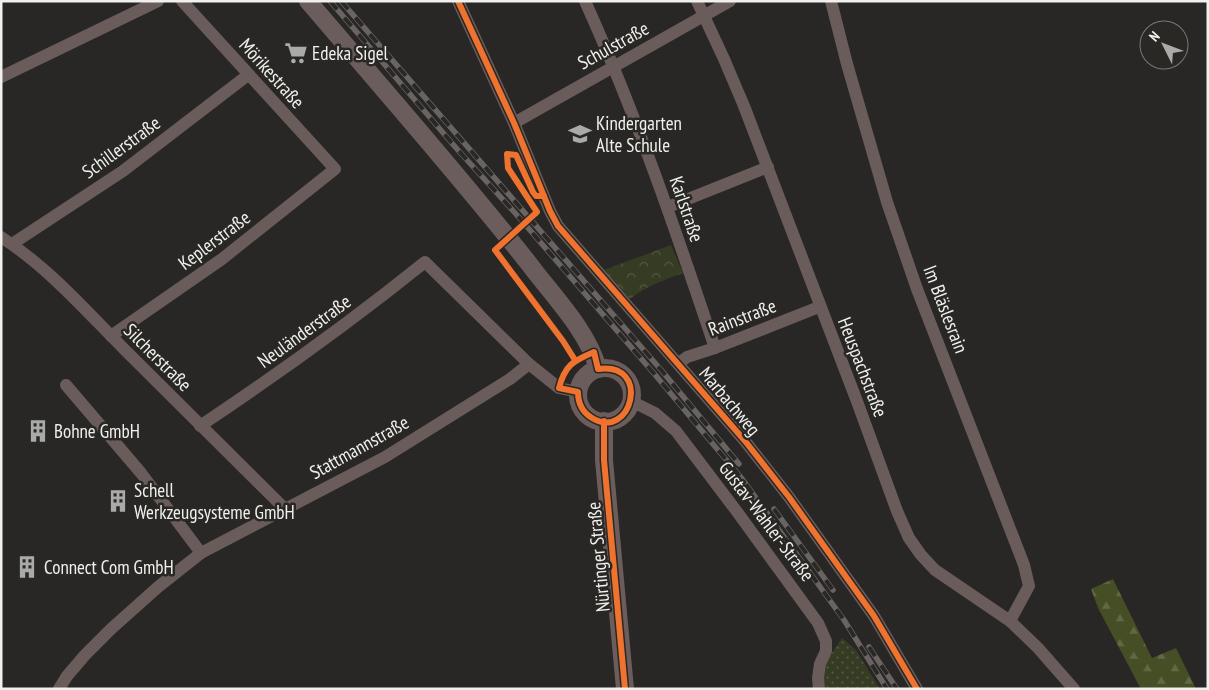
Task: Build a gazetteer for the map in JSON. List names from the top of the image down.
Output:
{
  "streets": {
    "main road": ["Nürtinger Straße"],
    "street": [
      "Schulstraße",
      "Mörikestraße",
      "Schillerstraße",
      "Karlstraße",
      "Keplerstraße",
      "Im Bläslesrain",
      "Rainstraße",
      "Neuländerstraße",
      "Silcherstraße",
      "Heuspachstraße",
      "Marbachweg",
      "Stattmannstraße",
      "Gustav-Wahler-Straße"
    ]
  },
  "crossings": [
    ["Schulstraße", "Karlstraße"],
    ["Schulstraße", "Heuspachstraße"],
    ["Schulstraße", "Marbachweg"],
    ["Mörikestraße", "Schillerstraße"],
    ["Mörikestraße", "Keplerstraße"],
    ["Schillerstraße", "Silcherstraße"],
    ["Karlstraße", "Rainstraße"],
    ["Keplerstraße", "Silcherstraße"],
    ["Im Bläslesrain", "Heuspachstraße"],
    ["Rainstraße", "Heuspachstraße"],
    ["Rainstraße", "Marbachweg"],
    ["Neuländerstraße", "Silcherstraße"],
    ["Neuländerstraße", "Stattmannstraße"],
    ["Silcherstraße", "Stattmannstraße"],
    ["Gustav-Wahler-Straße", "Nürtinger Straße"]
  ],
  "places": {
    "supermarket": ["Edeka Sigel"],
    "school or university": ["Kindergarten Alte Schule"],
    "building": ["Bohne GmbH", "Schell Werkzeugsysteme GmbH", "Connect Com GmbH"]
  },
  "north": "top left"
}
